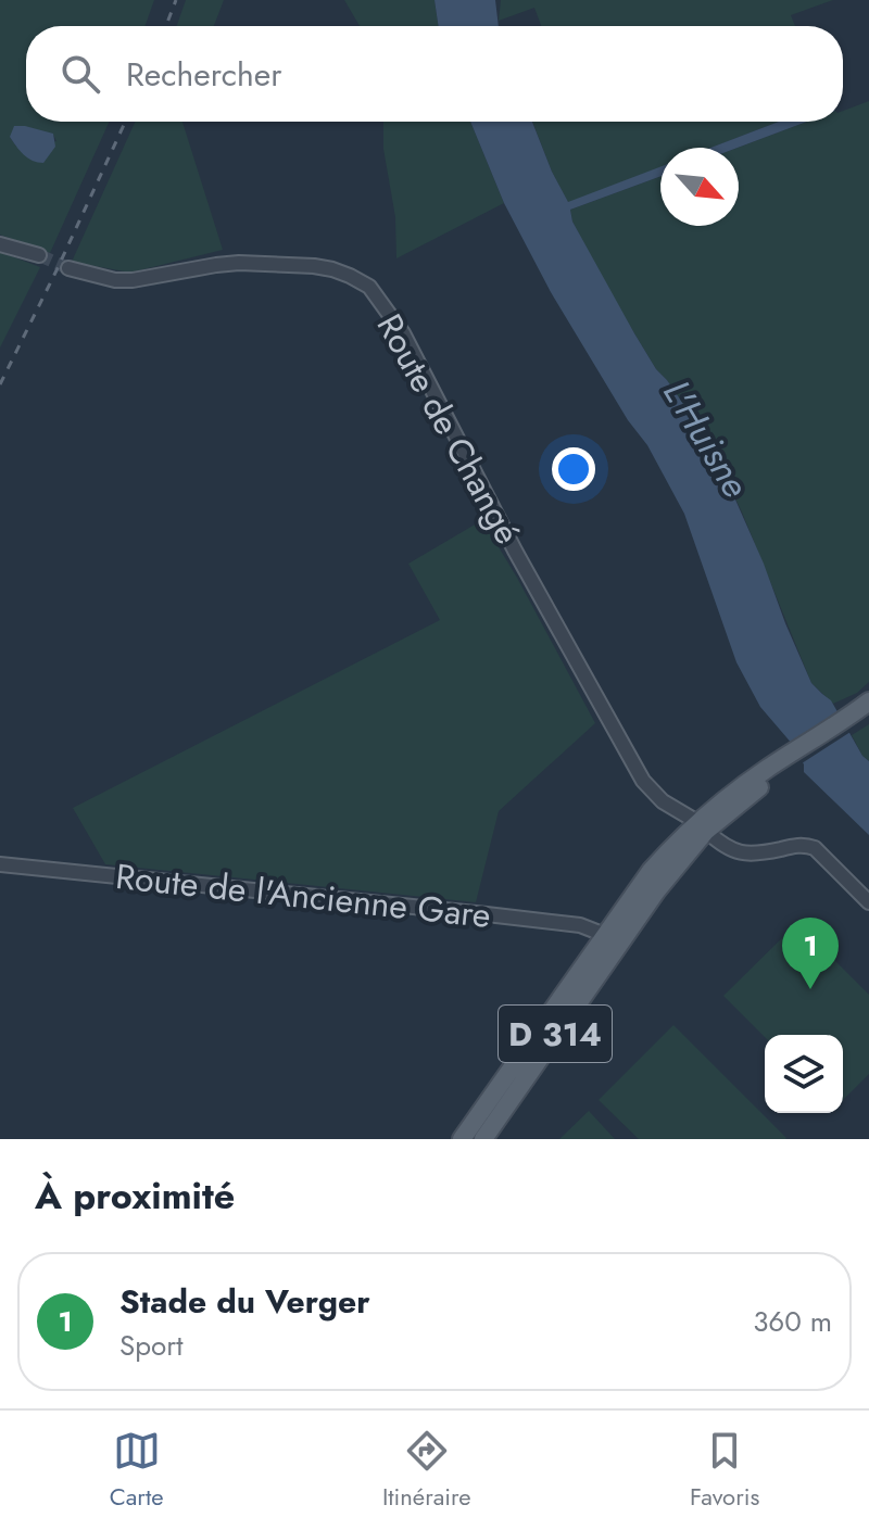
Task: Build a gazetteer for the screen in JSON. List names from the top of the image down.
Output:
{
  "streets": {
    "main road": ["D 314"],
    "street": ["Route de Changé", "Route de l'Ancienne Gare"]
  },
  "crossings": [
    ["Route de Changé", "D 314"],
    ["Route de l'Ancienne Gare", "D 314"]
  ],
  "water": ["L'Huisne"],
  "north": "bottom right",
  "page": {
    "search": "Rechercher",
    "pins": "1",
    "heading": "À proximité",
    "list": [
      {
        "mark": "1",
        "name": "Stade du Verger",
        "note": "Sport",
        "value": "360 m"
      }
    ],
    "nav": ["Carte", "Itinéraire", "Favoris"]
  }
}
